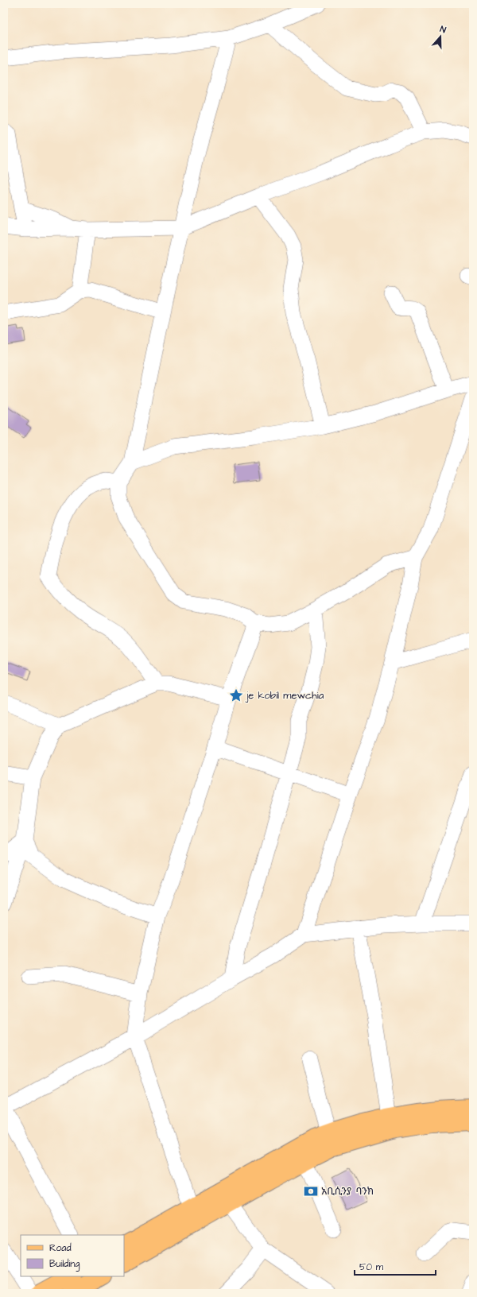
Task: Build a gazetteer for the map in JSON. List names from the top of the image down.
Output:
{
  "places": {
    "place": ["je kobil mewchia"],
    "bank": ["አቢሲንያ ባንክ"]
  },
  "legend": ["Road", "Building"],
  "scale_bar": "50 m",
  "north": "top"
}
